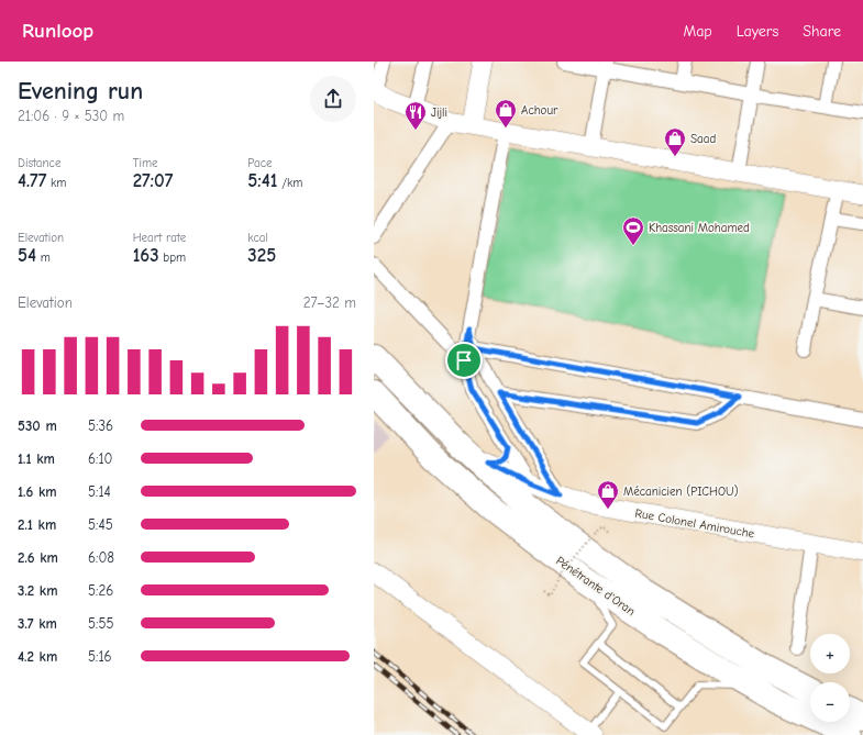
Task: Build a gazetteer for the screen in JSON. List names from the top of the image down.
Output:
{
  "streets": {
    "highway": ["Pénétrante d'Oran"],
    "street": ["Rue Colonel Amirouche"]
  },
  "crossings": [
    ["Rue Colonel Amirouche", "Pénétrante d'Oran"]
  ],
  "places": {
    "shop": ["Achour", "Saad", "Mécanicien (PICHOU)"],
    "restaurant": ["Jijli"],
    "sports": ["Khassani Mohamed"]
  },
  "page": {
    "header": "Runloop",
    "nav": ["Map", "Layers", "Share"],
    "heading": ["Evening run", "21:06 · 9 × 530 m"],
    "stats": [
      ["Distance", "4.77 km"],
      ["Time", "27:07"],
      ["Pace", "5:41 /km"],
      ["Elevation", "54 m"],
      ["Heart rate", "163 bpm"],
      ["kcal", "325"]
    ],
    "chart": ["Elevation", "27–32 m"],
    "list": [
      {
        "name": "530 m",
        "note": "5:36"
      },
      {
        "name": "1.1 km",
        "note": "6:10"
      },
      {
        "name": "1.6 km",
        "note": "5:14"
      },
      {
        "name": "2.1 km",
        "note": "5:45"
      },
      {
        "name": "2.6 km",
        "note": "6:08"
      },
      {
        "name": "3.2 km",
        "note": "5:26"
      },
      {
        "name": "3.7 km",
        "note": "5:55"
      },
      {
        "name": "4.2 km",
        "note": "5:16"
      }
    ],
    "map_buttons": ["+", "−"]
  }
}
